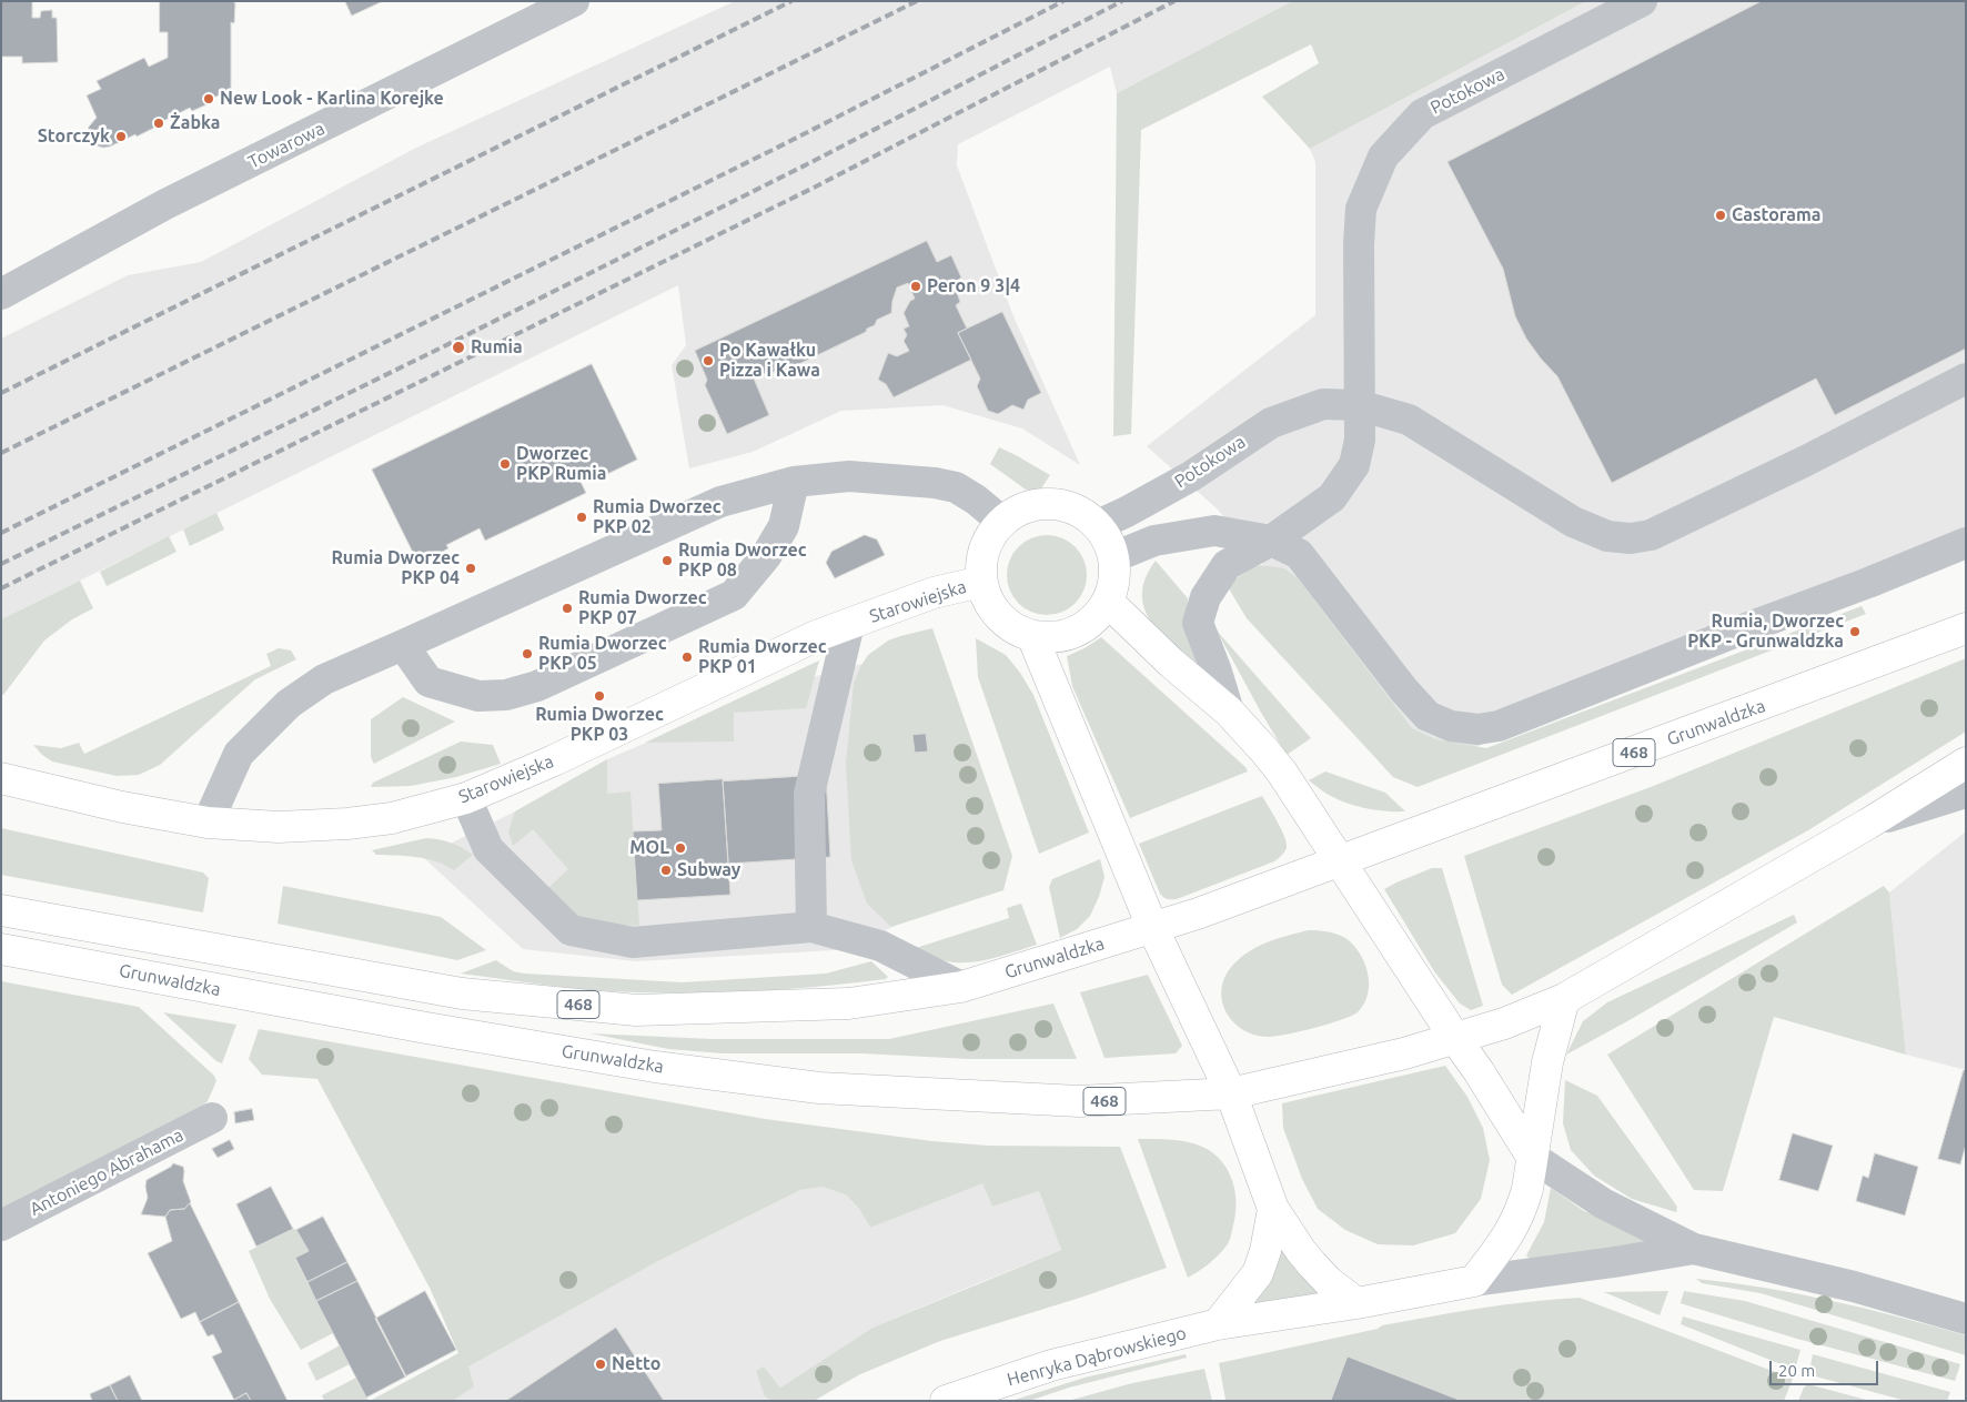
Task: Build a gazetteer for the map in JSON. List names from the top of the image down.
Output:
{
  "streets": {
    "main road": [
      "Starowiejska",
      "Grunwaldzka",
      "468",
      "Henryka Dąbrowskiego"
    ],
    "street": ["Potokowa", "Towarowa", "Antoniego Abrahama"]
  },
  "crossings": [
    ["Potokowa", "Starowiejska"]
  ],
  "places": [
    "New Look - Karlina Korejke",
    "Żabka",
    "Storczyk",
    "Castorama",
    "Peron 9 3|4",
    "Rumia",
    "Po Kawałku Pizza i Kawa",
    "Dworzec PKP Rumia",
    "Rumia Dworzec PKP 02",
    "Rumia Dworzec PKP 08",
    "Rumia Dworzec PKP 04",
    "Rumia Dworzec PKP 07",
    "Rumia, Dworzec PKP - Grunwaldzka",
    "Rumia Dworzec PKP 05",
    "Rumia Dworzec PKP 01",
    "Rumia Dworzec PKP 03",
    "MOL",
    "Subway",
    "Netto"
  ],
  "scale_bar": "20 m"
}
